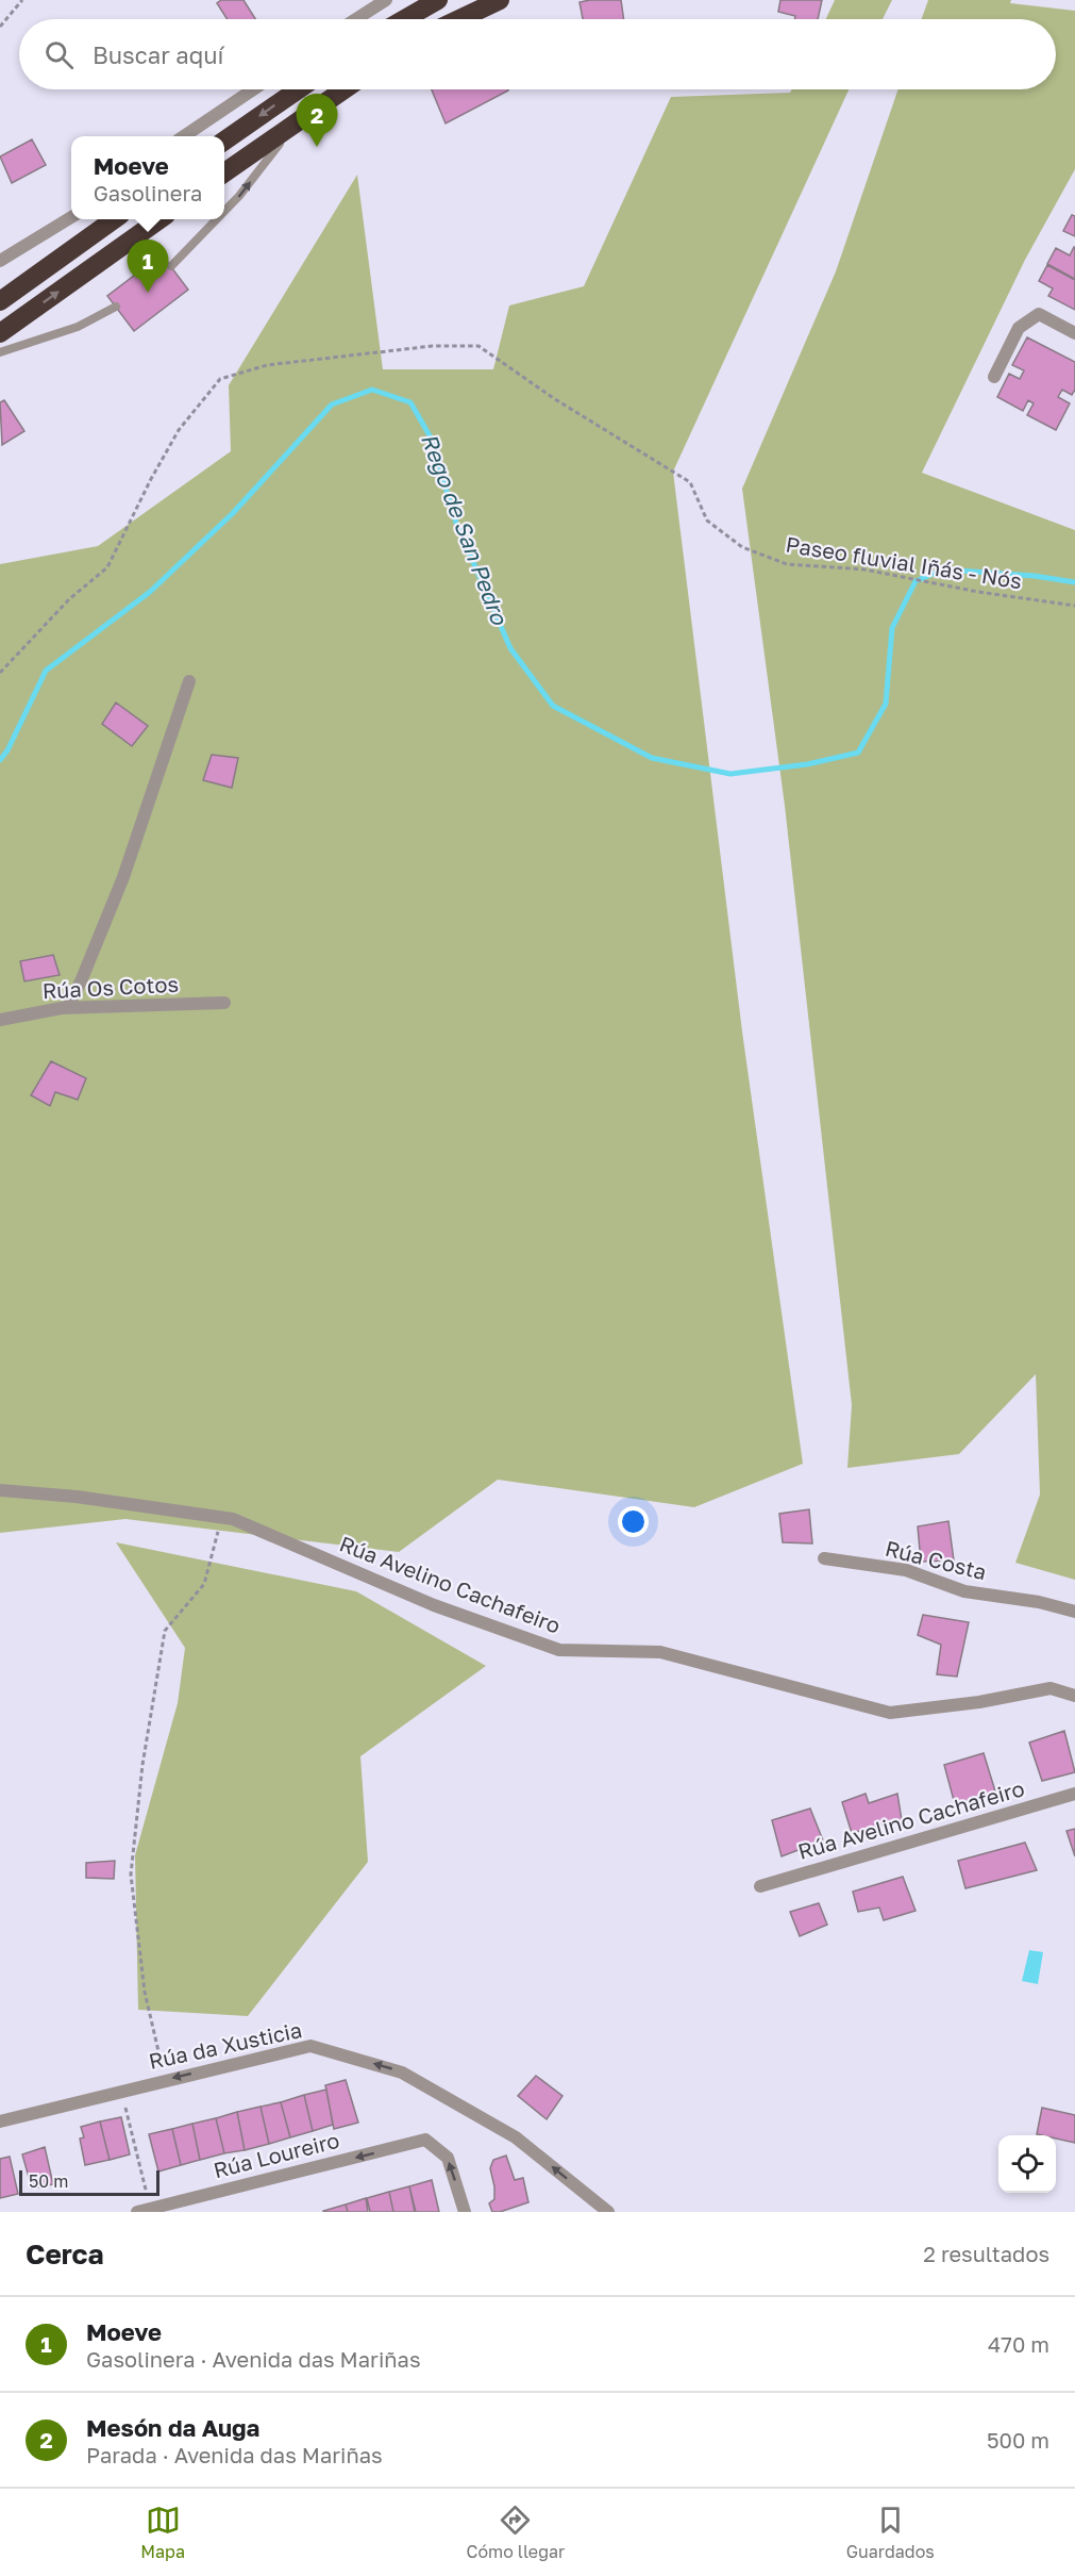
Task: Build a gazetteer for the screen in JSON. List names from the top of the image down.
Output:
{
  "streets": {
    "street": [
      "Rúa Os Cotos",
      "Rúa Costa",
      "Rúa Avelino Cachafeiro",
      "Rúa da Xusticia",
      "Rúa Loureiro"
    ],
    "path": ["Paseo fluvial Iñás - Nós"]
  },
  "one_way": ["Rúa da Xusticia", "Rúa Loureiro"],
  "water": ["Rego de San Pedro"],
  "scale_bar": "50 m",
  "page": {
    "search": "Buscar aquí",
    "pins": ["2", "1"],
    "popup": ["Moeve", "Gasolinera"],
    "scale": "50 m",
    "heading": ["Cerca", "2 resultados"],
    "list": [
      {
        "mark": "1",
        "name": "Moeve",
        "note": "Gasolinera · Avenida das Mariñas",
        "value": "470 m"
      },
      {
        "mark": "2",
        "name": "Mesón da Auga",
        "note": "Parada · Avenida das Mariñas",
        "value": "500 m"
      }
    ],
    "nav": ["Mapa", "Cómo llegar", "Guardados"]
  }
}
